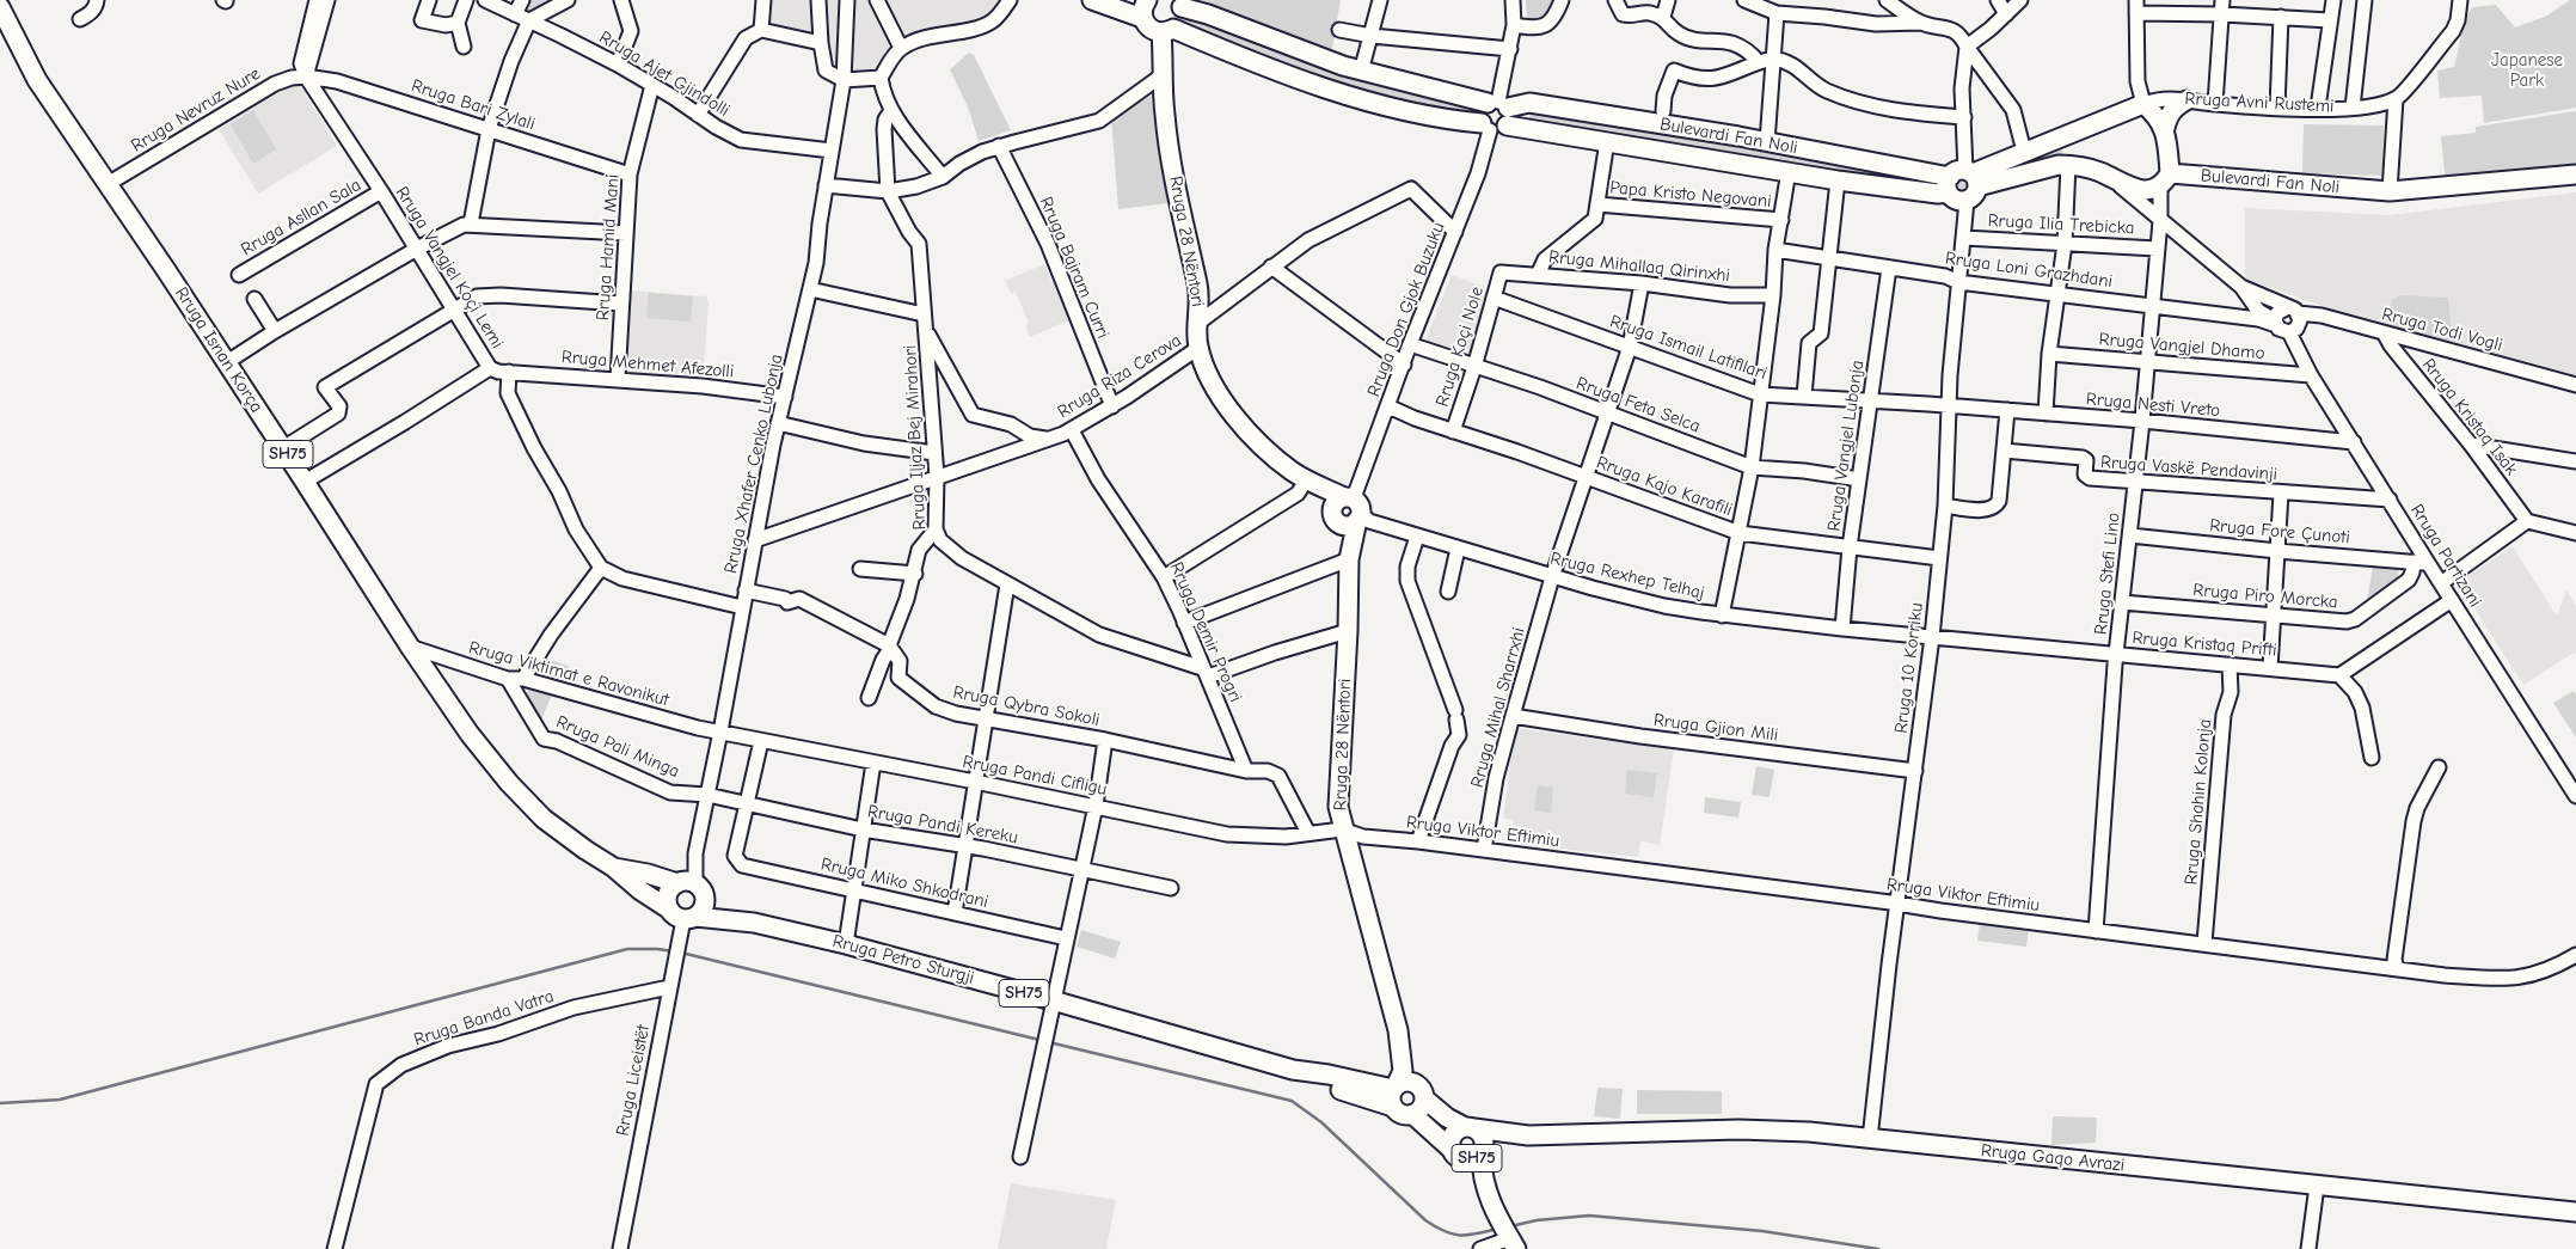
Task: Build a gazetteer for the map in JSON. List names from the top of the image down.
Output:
{
  "streets": {
    "main road": [
      "Rruga Avni Rustemi",
      "Bulevardi Fan Noli",
      "Rruga 28 Nëntori",
      "Rruga Isnan Korça",
      "SH75",
      "Rruga Petro Sturgji",
      "Rruga Gaqo Avrazi"
    ],
    "street": [
      "Rruga Ajet Gjindolli",
      "Rruga Bari Zylali",
      "Rruga Nevruz Nure",
      "Papa Kristo Negovani",
      "Rruga Asllan Sala",
      "Rruga Ilia Trebicka",
      "Rruga Hamid Mani",
      "Rruga Mihallaq Qirinxhi",
      "Rruga Vangjel Koçi Lemi",
      "Rruga Bajram Curri",
      "Rruga Loni Grazhdani",
      "Rruga Don Gjok Buzuku",
      "Rruga Todi Vogli",
      "Rruga Koçi Nole",
      "Rruga Vangjel Dhamo",
      "Rruga Ismail Latifllari",
      "Rruga Mehmet Afezolli",
      "Rruga Riza Cerova",
      "Rruga Feta Selca",
      "Rruga Nesti Vreto",
      "Rruga Kristaq Isak",
      "Rruga Iljaz Bej Mirahori",
      "Rruga Vangjel Lubonja",
      "Rruga Xhafer Cenko Lubonja",
      "Rruga Vaskë Pendavinji",
      "Rruga Kajo Karafili",
      "Rruga Fore Çunoti",
      "Rruga Partizani",
      "Rruga Stefi Lino",
      "Rruga Rexhep Telhaj",
      "Rruga Piro Morcka",
      "Rruga Demir Progri",
      "Rruga Kristaq Prifti",
      "Rruga 10 Korriku",
      "Rruga Viktimat e Ravonikut",
      "Rruga Qybra Sokoli",
      "Rruga Mihal Sharrxhi",
      "Rruga Gjion Mili",
      "Rruga Pali Minga",
      "Rruga Pandi Cifligu",
      "Rruga Shahin Kolonja",
      "Rruga Pandi Kereku",
      "Rruga Viktor Eftimiu",
      "Rruga Miko Shkodrani",
      "Rruga Banda Vatra",
      "Rruga Liceistët"
    ]
  },
  "crossings": [
    ["Rruga Ajet Gjindolli", "Rruga Hamid Mani"],
    ["Rruga Ajet Gjindolli", "Rruga Xhafer Cenko Lubonja"],
    ["Rruga Avni Rustemi", "Bulevardi Fan Noli"],
    ["Rruga Bari Zylali", "Rruga Nevruz Nure"],
    ["Rruga Bari Zylali", "Rruga Hamid Mani"],
    ["Rruga Bari Zylali", "Rruga Vangjel Koçi Lemi"],
    ["Rruga Nevruz Nure", "Rruga Vangjel Koçi Lemi"],
    ["Rruga Nevruz Nure", "Rruga Isnan Korça"],
    ["Bulevardi Fan Noli", "Rruga 28 Nëntori"],
    ["Bulevardi Fan Noli", "Rruga Don Gjok Buzuku"],
    ["Bulevardi Fan Noli", "Rruga 10 Korriku"],
    ["Rruga Asllan Sala", "Rruga Vangjel Koçi Lemi"],
    ["Rruga Ilia Trebicka", "Rruga Stefi Lino"],
    ["Rruga Ilia Trebicka", "Rruga 10 Korriku"],
    ["Rruga 28 Nëntori", "Rruga Don Gjok Buzuku"],
    ["Rruga 28 Nëntori", "Rruga Riza Cerova"],
    ["Rruga 28 Nëntori", "SH75"],
    ["Rruga 28 Nëntori", "Rruga Rexhep Telhaj"],
    ["Rruga 28 Nëntori", "Rruga Pandi Cifligu"],
    ["Rruga 28 Nëntori", "Rruga Viktor Eftimiu"],
    ["Rruga 28 Nëntori", "Rruga Petro Sturgji"],
    ["Rruga Hamid Mani", "Rruga Mehmet Afezolli"],
    ["Rruga Mihallaq Qirinxhi", "Rruga Koçi Nole"],
    ["Rruga Mihallaq Qirinxhi", "Rruga Mihal Sharrxhi"],
    ["Rruga Vangjel Koçi Lemi", "Rruga Mehmet Afezolli"],
    ["Rruga Bajram Curri", "Rruga Riza Cerova"],
    ["Rruga Loni Grazhdani", "Rruga Todi Vogli"],
    ["Rruga Loni Grazhdani", "Rruga Vangjel Lubonja"],
    ["Rruga Loni Grazhdani", "Rruga Partizani"],
    ["Rruga Loni Grazhdani", "Rruga Stefi Lino"],
    ["Rruga Loni Grazhdani", "Rruga 10 Korriku"],
    ["Rruga Don Gjok Buzuku", "Rruga Feta Selca"],
    ["Rruga Don Gjok Buzuku", "Rruga Kajo Karafili"],
    ["Rruga Don Gjok Buzuku", "Rruga Rexhep Telhaj"],
    ["Rruga Todi Vogli", "Rruga Kristaq Isak"],
    ["Rruga Todi Vogli", "Rruga Partizani"],
    ["Rruga Koçi Nole", "Rruga Ismail Latifllari"],
    ["Rruga Koçi Nole", "Rruga Feta Selca"],
    ["Rruga Koçi Nole", "Rruga Kajo Karafili"],
    ["Rruga Vangjel Dhamo", "Rruga Partizani"],
    ["Rruga Vangjel Dhamo", "Rruga Stefi Lino"],
    ["Rruga Ismail Latifllari", "Rruga Nesti Vreto"],
    ["Rruga Ismail Latifllari", "Rruga Vangjel Lubonja"],
    ["Rruga Ismail Latifllari", "Rruga 10 Korriku"],
    ["Rruga Ismail Latifllari", "Rruga Mihal Sharrxhi"],
    ["Rruga Isnan Korça", "Rruga Xhafer Cenko Lubonja"],
    ["Rruga Isnan Korça", "Rruga Viktimat e Ravonikut"],
    ["Rruga Isnan Korça", "Rruga Petro Sturgji"],
    ["Rruga Isnan Korça", "Rruga Liceistët"],
    ["Rruga Mehmet Afezolli", "Rruga Xhafer Cenko Lubonja"],
    ["Rruga Riza Cerova", "Rruga Iljaz Bej Mirahori"],
    ["Rruga Riza Cerova", "Rruga Xhafer Cenko Lubonja"],
    ["Rruga Riza Cerova", "Rruga Demir Progri"],
    ["Rruga Feta Selca", "Rruga Vangjel Lubonja"],
    ["Rruga Feta Selca", "Rruga Mihal Sharrxhi"],
    ["Rruga Nesti Vreto", "Rruga Partizani"],
    ["Rruga Nesti Vreto", "Rruga Stefi Lino"],
    ["Rruga Nesti Vreto", "Rruga 10 Korriku"],
    ["Rruga Iljaz Bej Mirahori", "Rruga Demir Progri"],
    ["Rruga Vangjel Lubonja", "Rruga Kajo Karafili"],
    ["Rruga Vangjel Lubonja", "Rruga Rexhep Telhaj"],
    ["SH75", "Rruga Petro Sturgji"],
    ["SH75", "Rruga Gaqo Avrazi"],
    ["Rruga Xhafer Cenko Lubonja", "Rruga Viktimat e Ravonikut"],
    ["Rruga Xhafer Cenko Lubonja", "Rruga Pali Minga"],
    ["Rruga Xhafer Cenko Lubonja", "Rruga Pandi Cifligu"],
    ["Rruga Xhafer Cenko Lubonja", "Rruga Pandi Kereku"],
    ["Rruga Xhafer Cenko Lubonja", "Rruga Petro Sturgji"],
    ["Rruga Xhafer Cenko Lubonja", "Rruga Liceistët"],
    ["Rruga Vaskë Pendavinji", "Rruga Partizani"],
    ["Rruga Vaskë Pendavinji", "Rruga Stefi Lino"],
    ["Rruga Kajo Karafili", "Rruga 10 Korriku"],
    ["Rruga Kajo Karafili", "Rruga Mihal Sharrxhi"],
    ["Rruga Fore Çunoti", "Rruga Partizani"],
    ["Rruga Fore Çunoti", "Rruga Stefi Lino"],
    ["Rruga Fore Çunoti", "Rruga Piro Morcka"],
    ["Rruga Partizani", "Rruga Piro Morcka"],
    ["Rruga Stefi Lino", "Rruga Piro Morcka"],
    ["Rruga Stefi Lino", "Rruga Kristaq Prifti"],
    ["Rruga Stefi Lino", "Rruga Viktor Eftimiu"],
    ["Rruga Rexhep Telhaj", "Rruga Kristaq Prifti"],
    ["Rruga Rexhep Telhaj", "Rruga 10 Korriku"],
    ["Rruga Rexhep Telhaj", "Rruga Mihal Sharrxhi"],
    ["Rruga Demir Progri", "Rruga Qybra Sokoli"],
    ["Rruga Kristaq Prifti", "Rruga 10 Korriku"],
    ["Rruga Kristaq Prifti", "Rruga Shahin Kolonja"],
    ["Rruga 10 Korriku", "Rruga Gjion Mili"],
    ["Rruga 10 Korriku", "Rruga Viktor Eftimiu"],
    ["Rruga 10 Korriku", "Rruga Gaqo Avrazi"],
    ["Rruga Viktimat e Ravonikut", "Rruga Pali Minga"],
    ["Rruga Viktimat e Ravonikut", "Rruga Pandi Cifligu"],
    ["Rruga Mihal Sharrxhi", "Rruga Gjion Mili"],
    ["Rruga Mihal Sharrxhi", "Rruga Viktor Eftimiu"],
    ["Rruga Pali Minga", "Rruga Pandi Kereku"],
    ["Rruga Pandi Cifligu", "Rruga Viktor Eftimiu"],
    ["Rruga Shahin Kolonja", "Rruga Viktor Eftimiu"],
    ["Rruga Pandi Kereku", "Rruga Miko Shkodrani"],
    ["Rruga Petro Sturgji", "Rruga Liceistët"],
    ["Rruga Banda Vatra", "Rruga Liceistët"]
  ],
  "parks": ["Japanese Park"]
}
